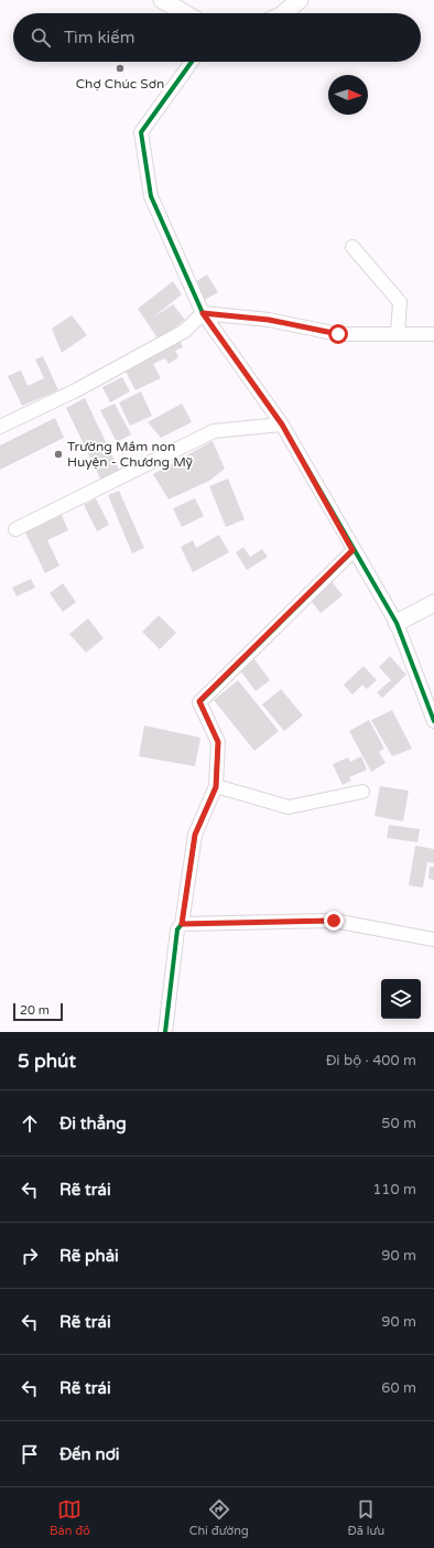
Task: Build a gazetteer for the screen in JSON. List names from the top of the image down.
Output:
{
  "places": ["Chợ Chúc Sơn", "Trường Mầm non Huyện - Chương Mỹ"],
  "scale_bar": "20 m",
  "north": "right",
  "page": {
    "search": "Tìm kiếm",
    "scale": "20 m",
    "heading": ["5 phút", "Đi bộ · 400 m"],
    "list": [
      ["Đi thẳng", "50 m"],
      ["Rẽ trái", "110 m"],
      ["Rẽ phải", "90 m"],
      ["Rẽ trái", "90 m"],
      ["Rẽ trái", "60 m"],
      "Đến nơi"
    ],
    "nav": ["Bản đồ", "Chỉ đường", "Đã lưu"]
  }
}
